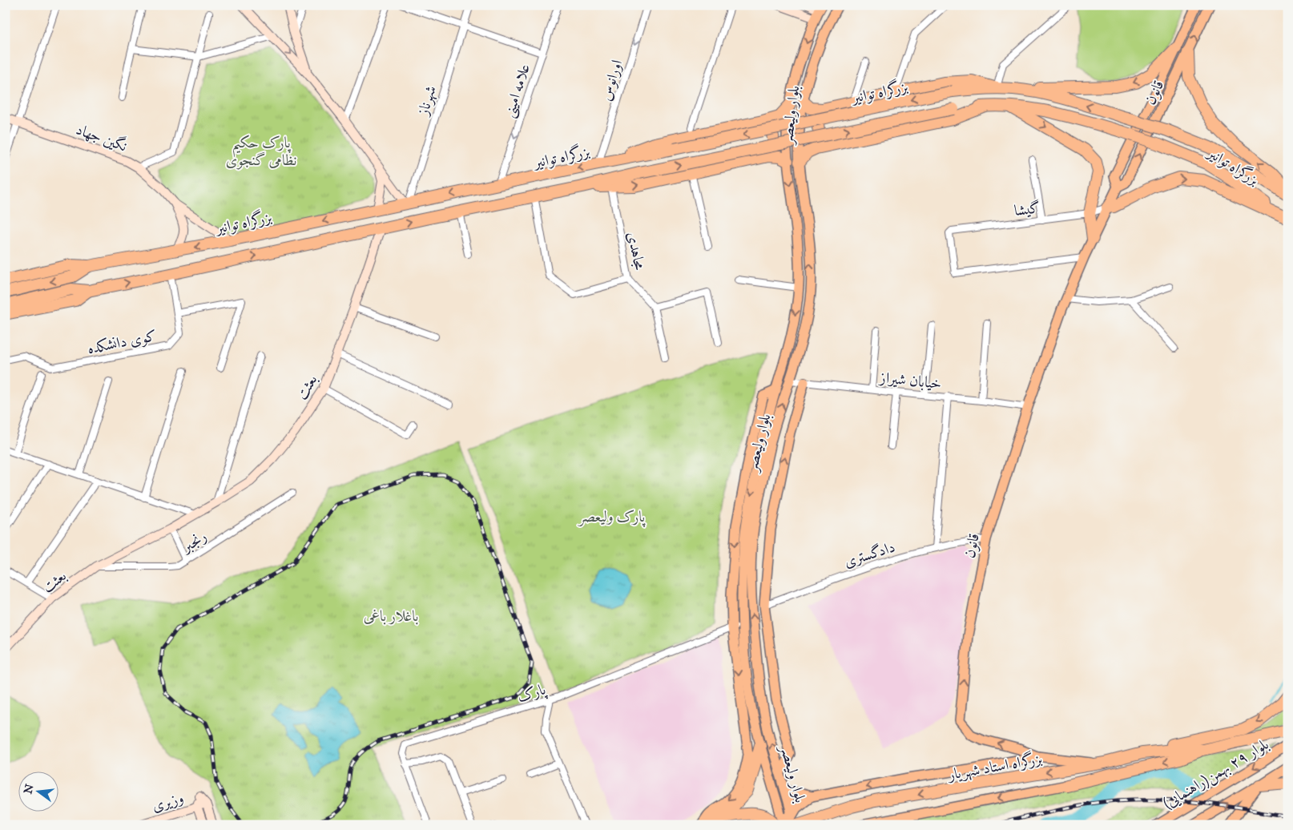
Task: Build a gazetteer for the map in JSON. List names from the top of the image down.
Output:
{
  "streets": {
    "highway": ["بزرگراه توانیر", "بزرگراه استاد شهریار"],
    "main road": [
      "قانون",
      "بلوار ولیعصر",
      "نگین جهاد",
      "بعثت",
      "بلوار ٢٩ بهمن(راهنمایی)",
      "وزیری"
    ],
    "street": [
      "اورانوس",
      "علامه امینی",
      "شهرناز",
      "گیشا",
      "مجاهدی",
      "کوی دانشکده",
      "خیابان شیراز",
      "رنجبر",
      "دادگستری",
      "پارک"
    ]
  },
  "crossings": [
    ["اورانوس", "بزرگراه توانیر"],
    ["علامه امینی", "بزرگراه توانیر"],
    ["بزرگراه توانیر", "شهرناز"],
    ["قانون", "گیشا"],
    ["قانون", "خیابان شیراز"],
    ["قانون", "دادگستری"],
    ["بلوار ولیعصر", "خیابان شیراز"],
    ["بلوار ولیعصر", "پارک"],
    ["بلوار ولیعصر", "بزرگراه استاد شهریار"],
    ["بعثت", "رنجبر"]
  ],
  "one_way": ["اورانوس", "علامه امینی"],
  "parks": ["پارک حکیم نظامی گنجوی", "پارک ولیعصر", "باغلار باغی"],
  "north": "left"
}
